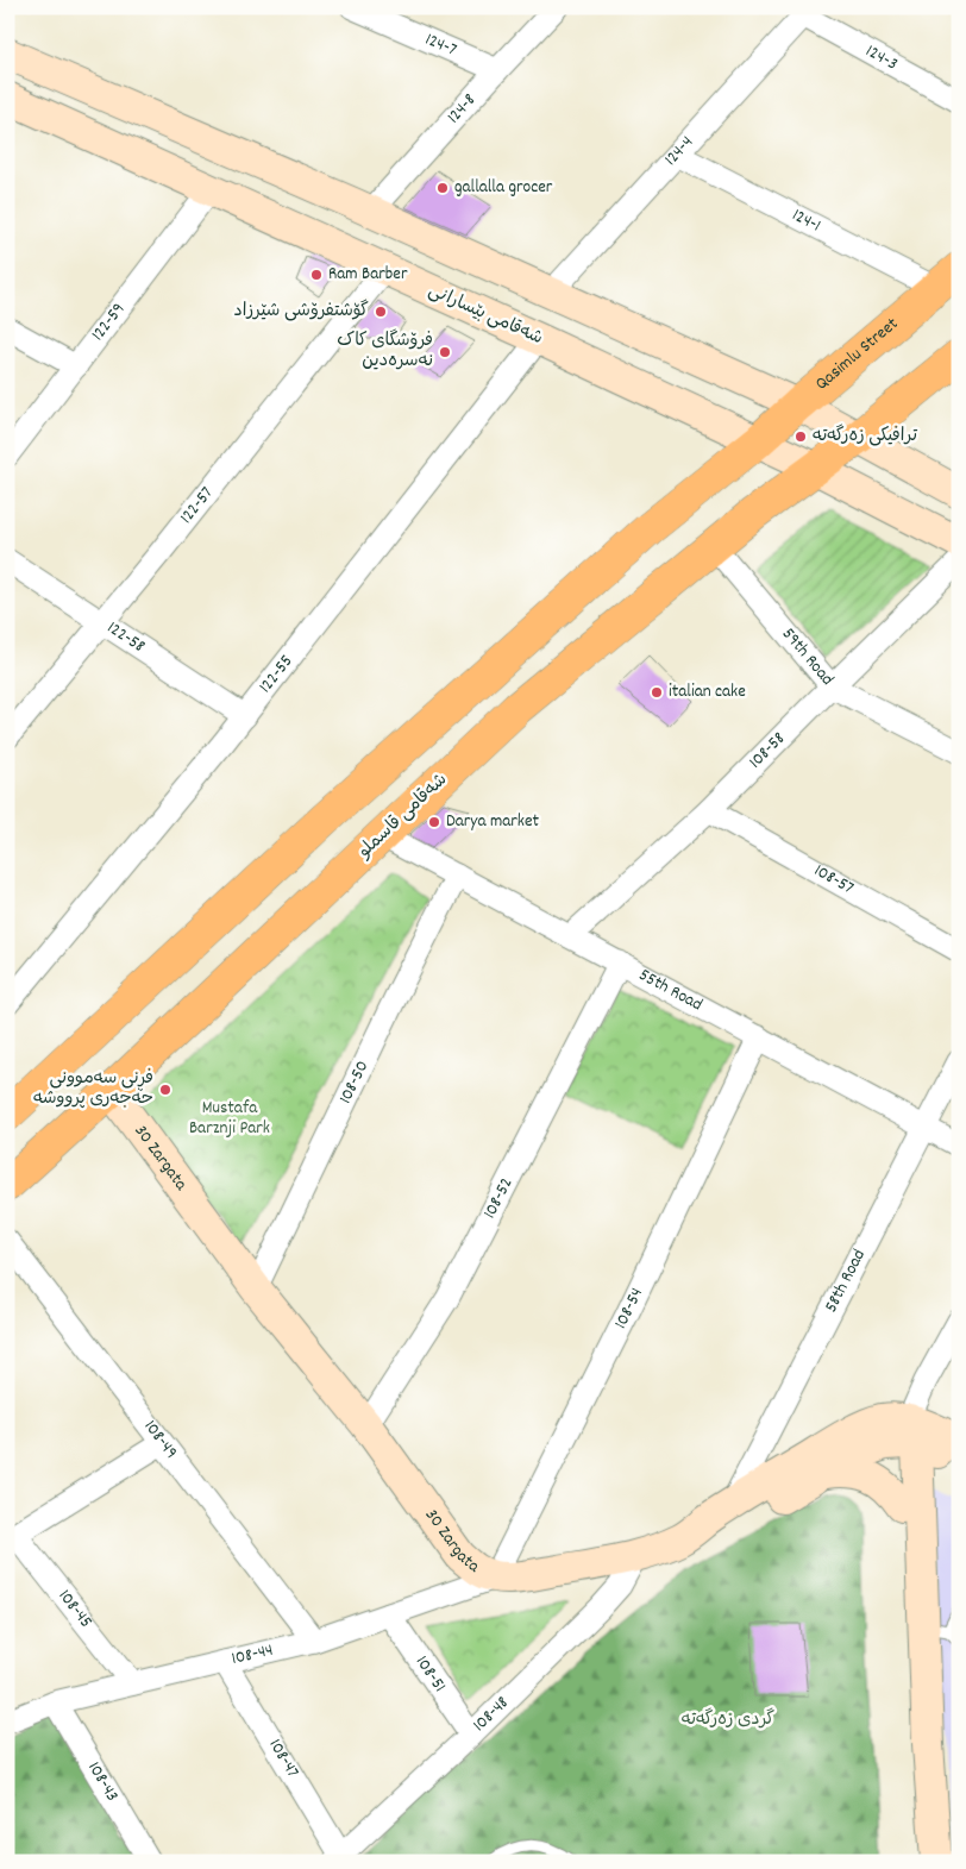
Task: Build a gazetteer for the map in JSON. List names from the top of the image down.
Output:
{
  "streets": {
    "main road": ["Qasimlu Street", "شەقامی قاسملو"],
    "street": [
      "124-7",
      "124-3",
      "124-8",
      "124-4",
      "124-1",
      "شەقامی بێسارانی",
      "122-59",
      "122-57",
      "122-58",
      "59th Road",
      "122-55",
      "108-58",
      "108-57",
      "55th Road",
      "108-50",
      "30 Zargata",
      "108-52",
      "58th Road",
      "108-54",
      "108-49",
      "108-45",
      "108-44",
      "108-51",
      "108-48",
      "108-47",
      "108-43"
    ]
  },
  "crossings": [
    ["124-7", "124-8"],
    ["124-3", "124-4"],
    ["124-4", "124-1"],
    ["124-1", "Qasimlu Street"],
    ["شەقامی بێسارانی", "122-59"],
    ["شەقامی بێسارانی", "Qasimlu Street"],
    ["شەقامی بێسارانی", "122-57"],
    ["شەقامی بێسارانی", "122-55"],
    ["شەقامی بێسارانی", "شەقامی قاسملو"],
    ["122-57", "122-58"],
    ["122-58", "122-55"],
    ["59th Road", "108-58"],
    ["59th Road", "شەقامی قاسملو"],
    ["108-58", "108-57"],
    ["108-58", "55th Road"],
    ["شەقامی قاسملو", "55th Road"],
    ["شەقامی قاسملو", "30 Zargata"],
    ["55th Road", "108-50"],
    ["55th Road", "108-52"],
    ["55th Road", "58th Road"],
    ["55th Road", "108-54"],
    ["108-50", "30 Zargata"],
    ["30 Zargata", "108-52"],
    ["30 Zargata", "58th Road"],
    ["30 Zargata", "108-54"],
    ["30 Zargata", "108-44"],
    ["30 Zargata", "108-48"],
    ["108-54", "108-44"],
    ["108-49", "108-44"],
    ["108-45", "108-44"],
    ["108-44", "108-51"],
    ["108-44", "108-47"],
    ["108-44", "108-43"],
    ["108-51", "108-48"],
    ["108-48", "108-47"]
  ],
  "parks": ["Mustafa Barznji Park", "گردی زەرگەتە"],
  "places": [
    "gallalla grocer",
    "Ram Barber",
    "گۆشتفرۆشی شێرزاد",
    "فرۆشگای کاک نەسرەدین",
    "ترافیکی زەرگەتە",
    "italian cake",
    "Darya market",
    "فڕنی سەموونی حەجەری پرووشە"
  ]
}
